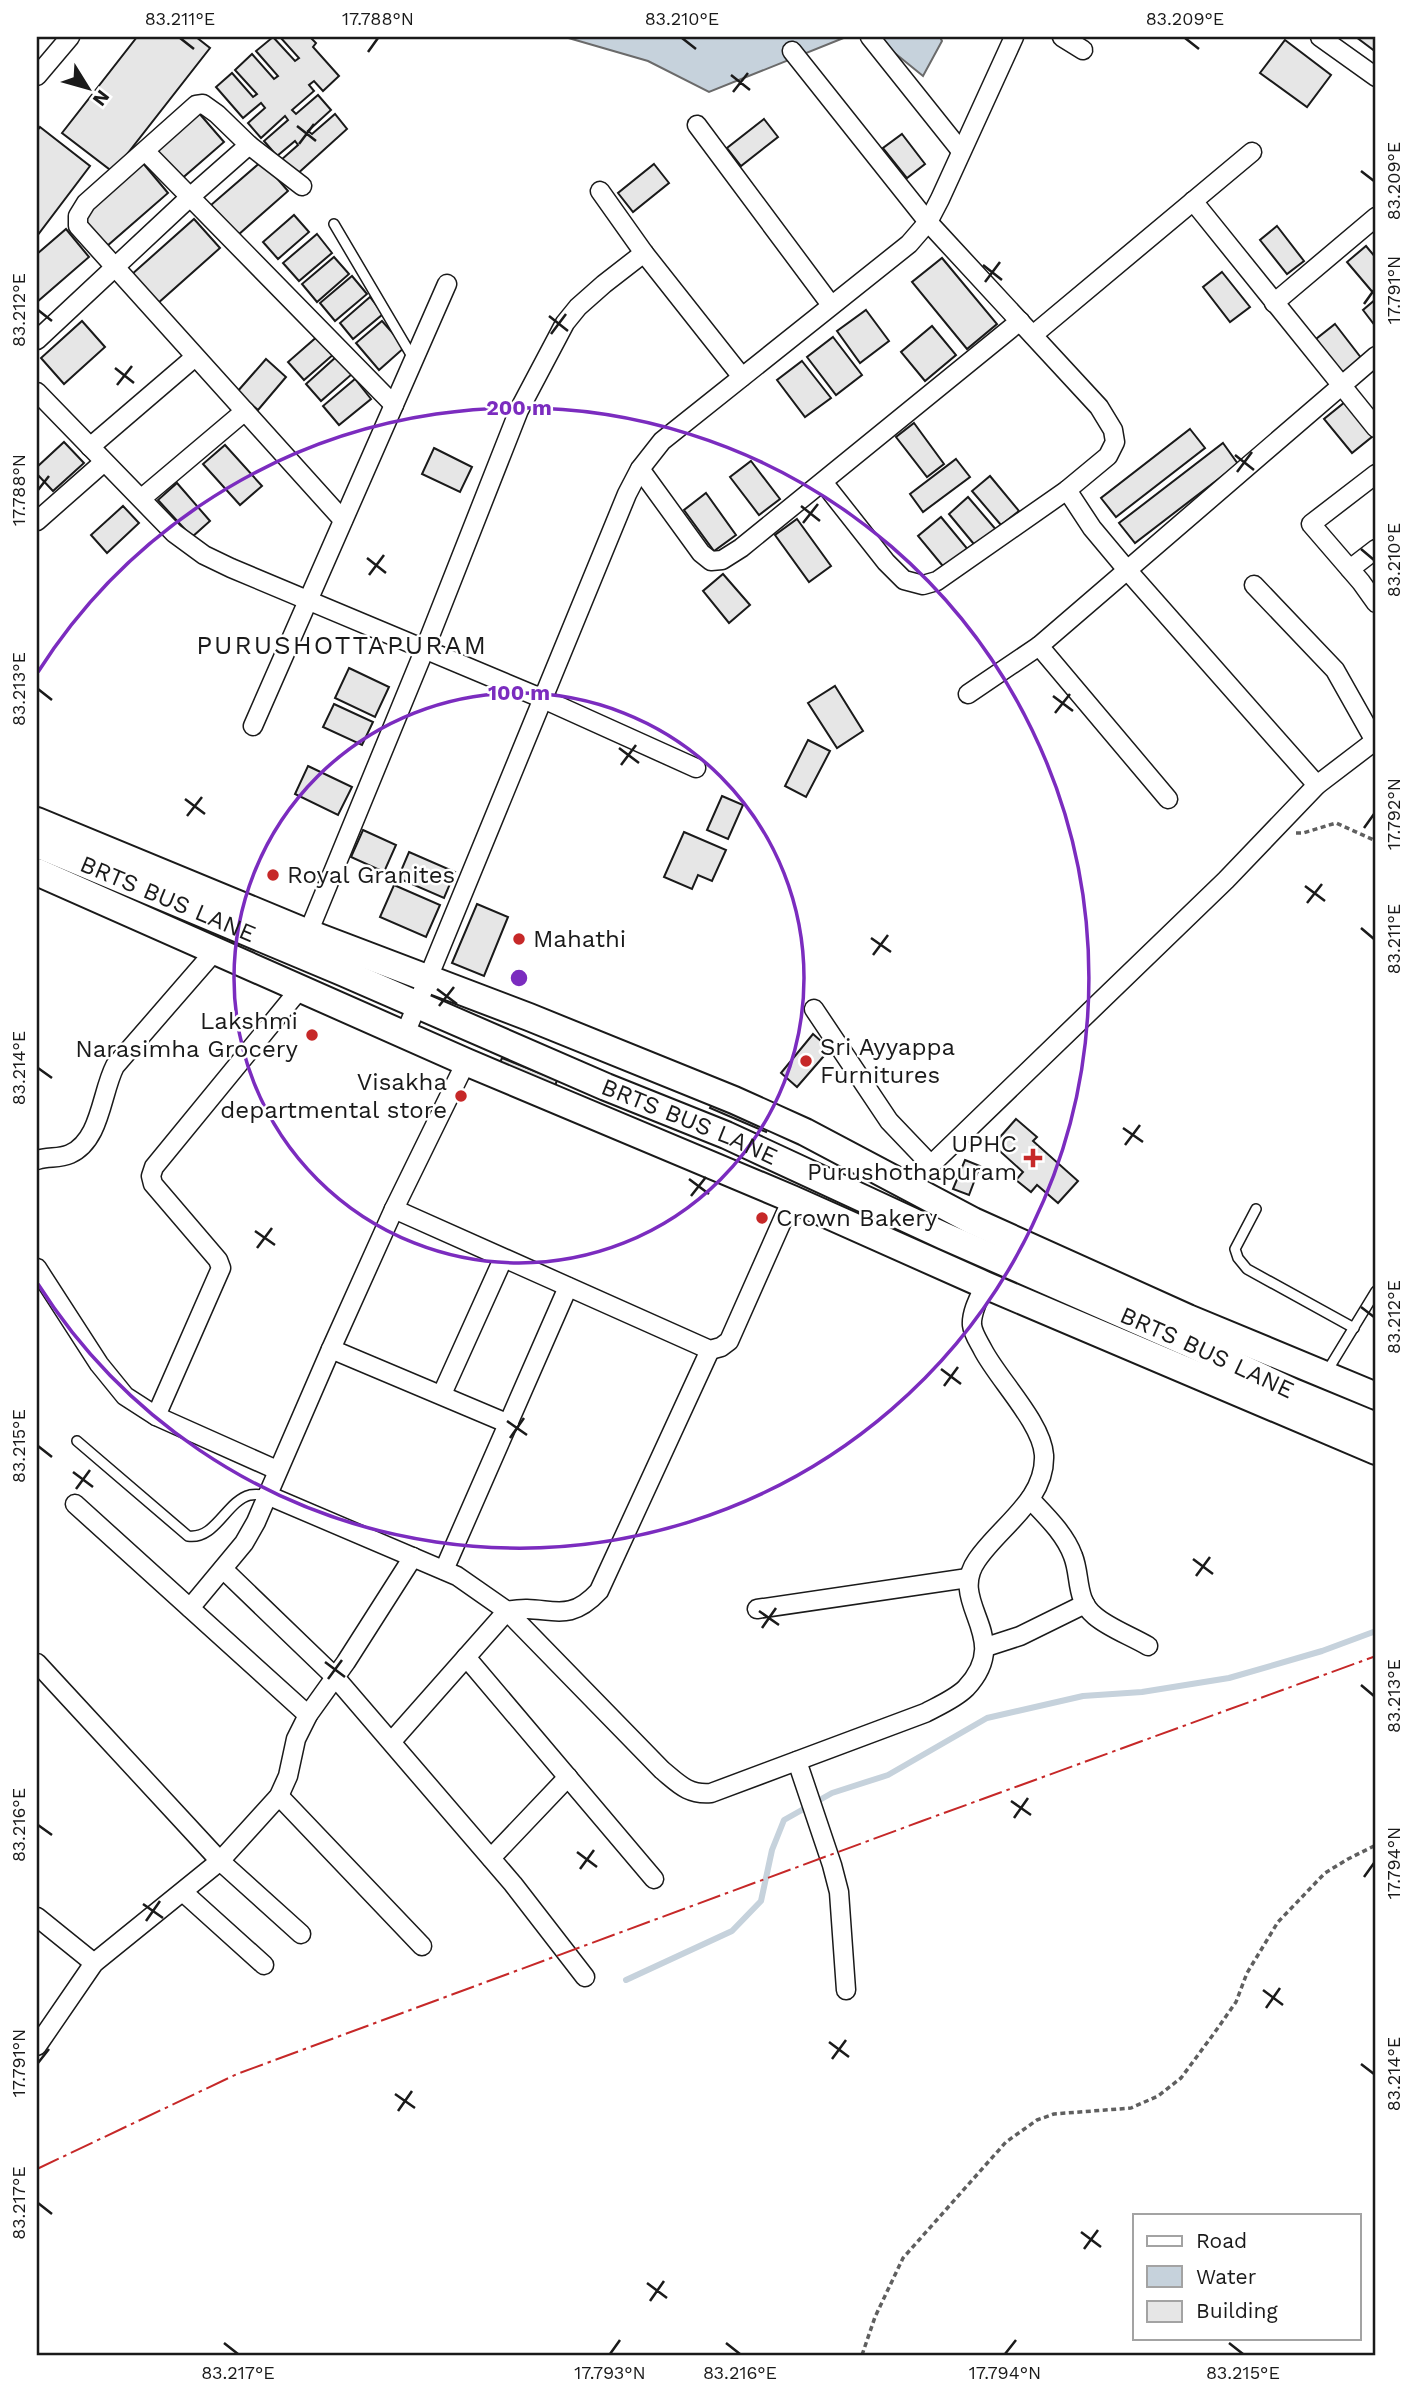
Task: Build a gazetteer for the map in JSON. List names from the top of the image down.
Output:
{
  "streets": {
    "main road": ["BRTS BUS LANE"]
  },
  "districts": ["PURUSHOTTAPURAM"],
  "places": {
    "other": [
      "Royal Granites",
      "Mahathi",
      "Lakshmi Narasimha Grocery",
      "Sri Ayyappa Furnitures",
      "Visakha departmental store",
      "Crown Bakery"
    ],
    "health": ["UPHC Purushothapuram"]
  },
  "legend": ["Road", "Water", "Building"],
  "north": "bottom right",
  "coordinates": [
    "83.211°E",
    "17.788°N",
    "83.210°E",
    "83.209°E",
    "17.791°N",
    "83.212°E",
    "83.213°E",
    "17.792°N",
    "83.214°E",
    "83.215°E",
    "83.216°E",
    "17.794°N",
    "83.217°E",
    "17.793°N"
  ],
  "rings": ["200 m", "100 m"]
}
